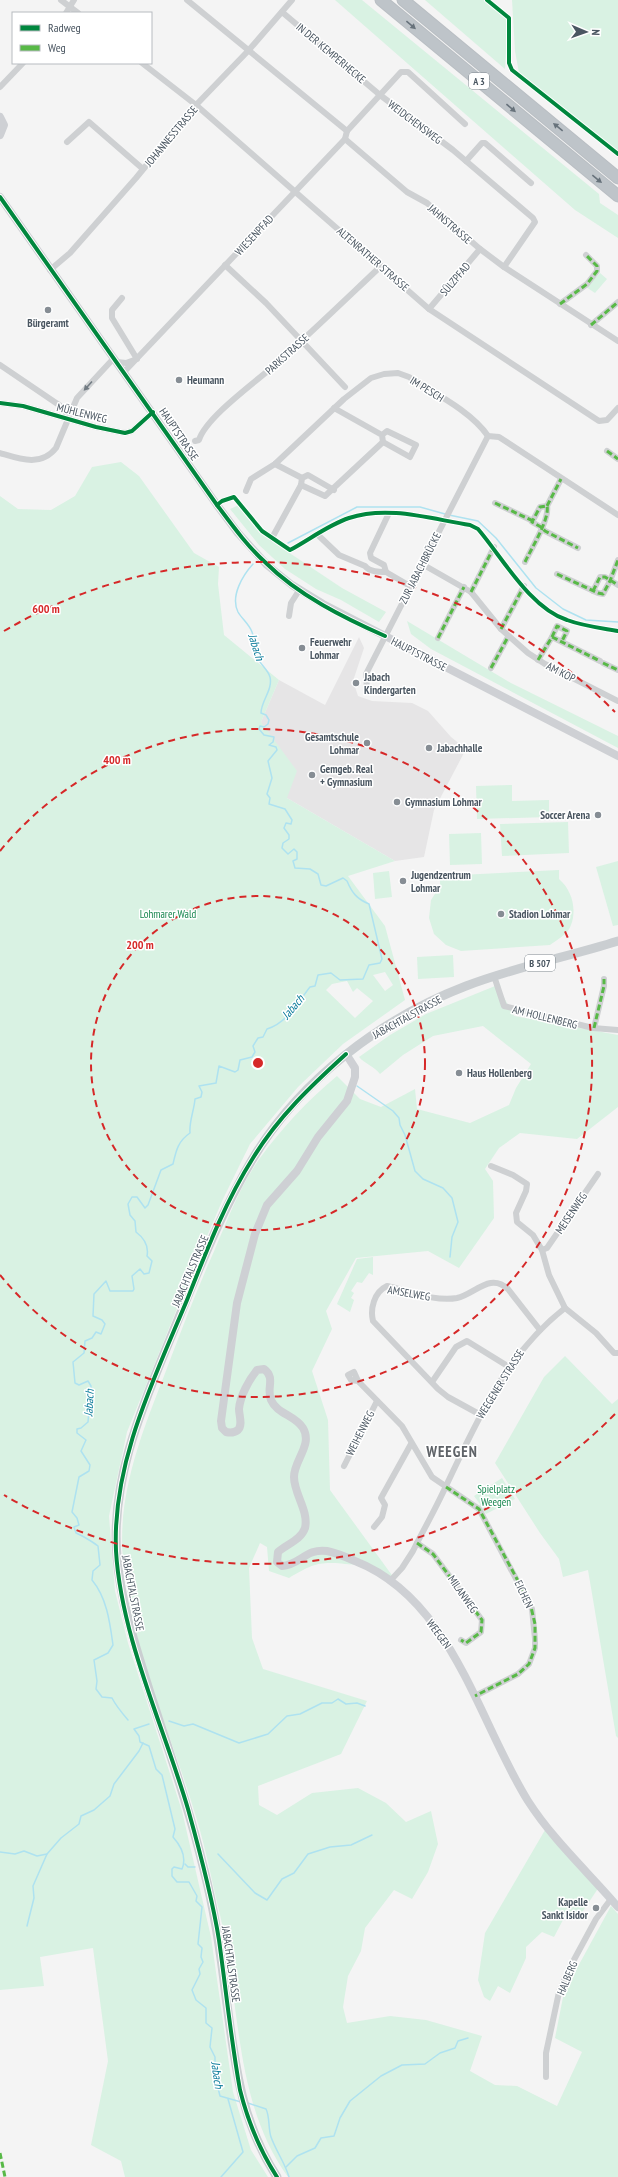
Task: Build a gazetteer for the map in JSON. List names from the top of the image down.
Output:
{
  "streets": {
    "highway": ["A 3"],
    "main road": ["B 507", "JABACHTALSTRASSE"],
    "street": [
      "IN DER KEMPERHECKE",
      "WEIDCHENSWEG",
      "JOHANNESSTRASSE",
      "JAHNSTRASSE",
      "WIESENPFAD",
      "ALTENRATHER STRASSE",
      "SÜLZPFAD",
      "PARKSTRASSE",
      "IM PESCH",
      "MÜHLENWEG",
      "HAUPTSTRASSE",
      "ZUR JABACHBRÜCKE",
      "AM KOP",
      "AM HOLLENBERG",
      "MEISENWEG",
      "AMSELWEG",
      "WEEGENER STRASSE",
      "WEIHENWEG",
      "MILANWEG",
      "EICHEN",
      "WEEGEN",
      "HALBERG"
    ]
  },
  "crossings": [
    ["IN DER KEMPERHECKE", "WEIDCHENSWEG"],
    ["IN DER KEMPERHECKE", "JOHANNESSTRASSE"],
    ["IN DER KEMPERHECKE", "WIESENPFAD"],
    ["WEIDCHENSWEG", "JAHNSTRASSE"],
    ["WEIDCHENSWEG", "WIESENPFAD"],
    ["JOHANNESSTRASSE", "ALTENRATHER STRASSE"],
    ["JOHANNESSTRASSE", "HAUPTSTRASSE"],
    ["JAHNSTRASSE", "WIESENPFAD"],
    ["JAHNSTRASSE", "SÜLZPFAD"],
    ["WIESENPFAD", "ALTENRATHER STRASSE"],
    ["WIESENPFAD", "HAUPTSTRASSE"],
    ["ALTENRATHER STRASSE", "SÜLZPFAD"],
    ["ALTENRATHER STRASSE", "PARKSTRASSE"],
    ["IM PESCH", "ZUR JABACHBRÜCKE"],
    ["MÜHLENWEG", "HAUPTSTRASSE"],
    ["HAUPTSTRASSE", "ZUR JABACHBRÜCKE"],
    ["ZUR JABACHBRÜCKE", "AM KOP"],
    ["JABACHTALSTRASSE", "AM HOLLENBERG"],
    ["JABACHTALSTRASSE", "WEEGEN"],
    ["AMSELWEG", "WEEGENER STRASSE"],
    ["WEEGENER STRASSE", "WEIHENWEG"],
    ["WEEGENER STRASSE", "MILANWEG"],
    ["WEEGENER STRASSE", "EICHEN"],
    ["WEEGENER STRASSE", "WEEGEN"],
    ["WEIHENWEG", "EICHEN"],
    ["EICHEN", "WEEGEN"],
    ["WEEGEN", "HALBERG"]
  ],
  "districts": ["WEEGEN"],
  "water": ["Jabach"],
  "parks": ["Lohmarer Wald", "Spielplatz Weegen"],
  "places": [
    "Bürgeramt",
    "Heumann",
    "Feuerwehr Lohmar",
    "Jabach Kindergarten",
    "Gesamtschule Lohmar",
    "Jabachhalle",
    "Gemgeb. Real + Gymnasium",
    "Gymnasium Lohmar",
    "Soccer Arena",
    "Jugendzentrum Lohmar",
    "Stadion Lohmar",
    "Haus Hollenberg",
    "Kapelle Sankt Isidor"
  ],
  "legend": ["Radweg", "Weg"],
  "north": "right",
  "rings": ["600 m", "400 m", "200 m"]
}
